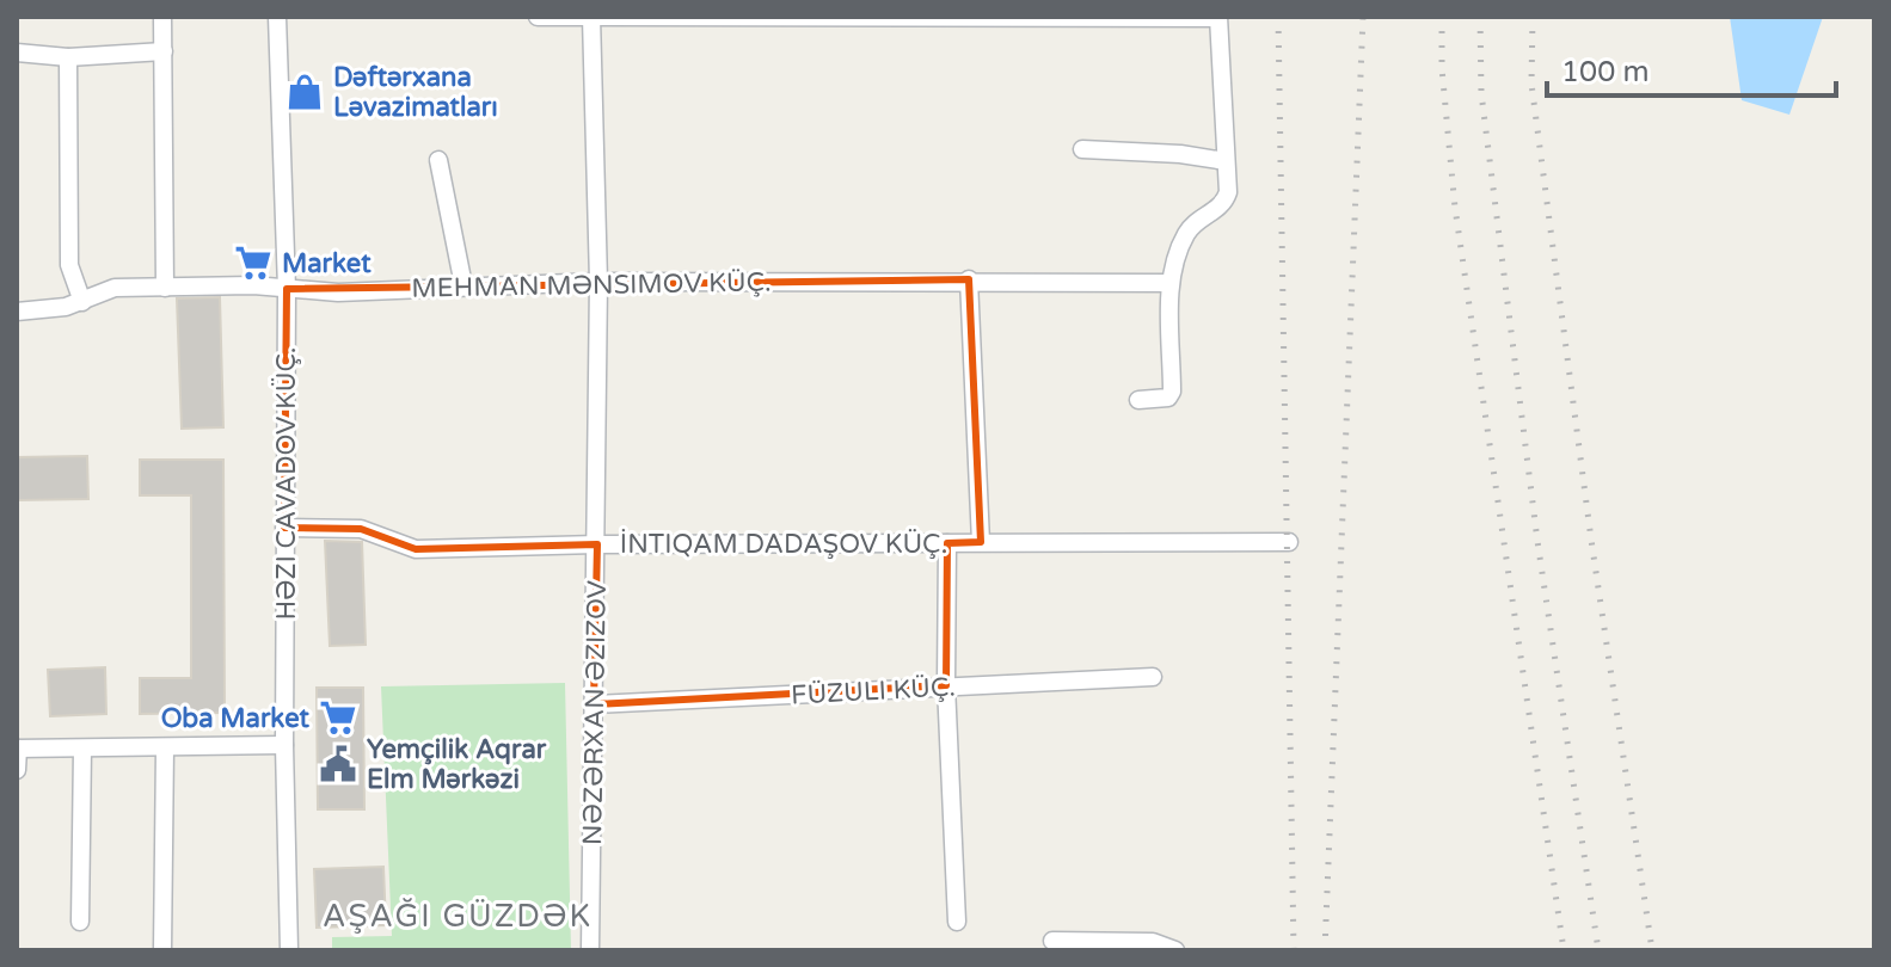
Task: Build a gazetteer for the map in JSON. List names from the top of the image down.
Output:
{
  "streets": {
    "street": [
      "MEHMAN MƏNSIMOV KÜÇ.",
      "HƏZI CAVADOV KÜÇ.",
      "İNTIQAM DADAŞOV KÜÇ.",
      "FÜZULI KÜÇ.",
      "NƏZƏRXAN ƏZIZOV"
    ]
  },
  "crossings": [
    ["MEHMAN MƏNSIMOV KÜÇ.", "HƏZI CAVADOV KÜÇ."],
    ["MEHMAN MƏNSIMOV KÜÇ.", "NƏZƏRXAN ƏZIZOV"],
    ["HƏZI CAVADOV KÜÇ.", "İNTIQAM DADAŞOV KÜÇ."],
    ["İNTIQAM DADAŞOV KÜÇ.", "NƏZƏRXAN ƏZIZOV"],
    ["FÜZULI KÜÇ.", "NƏZƏRXAN ƏZIZOV"]
  ],
  "districts": ["AŞAĞI GÜZDƏK"],
  "places": {
    "shop": ["Dəftərxana Ləvazimatları"],
    "supermarket": ["Market", "Oba Market"],
    "public building": ["Yemçilik Aqrar Elm Mərkəzi"]
  },
  "scale_bar": "100 m"
}
